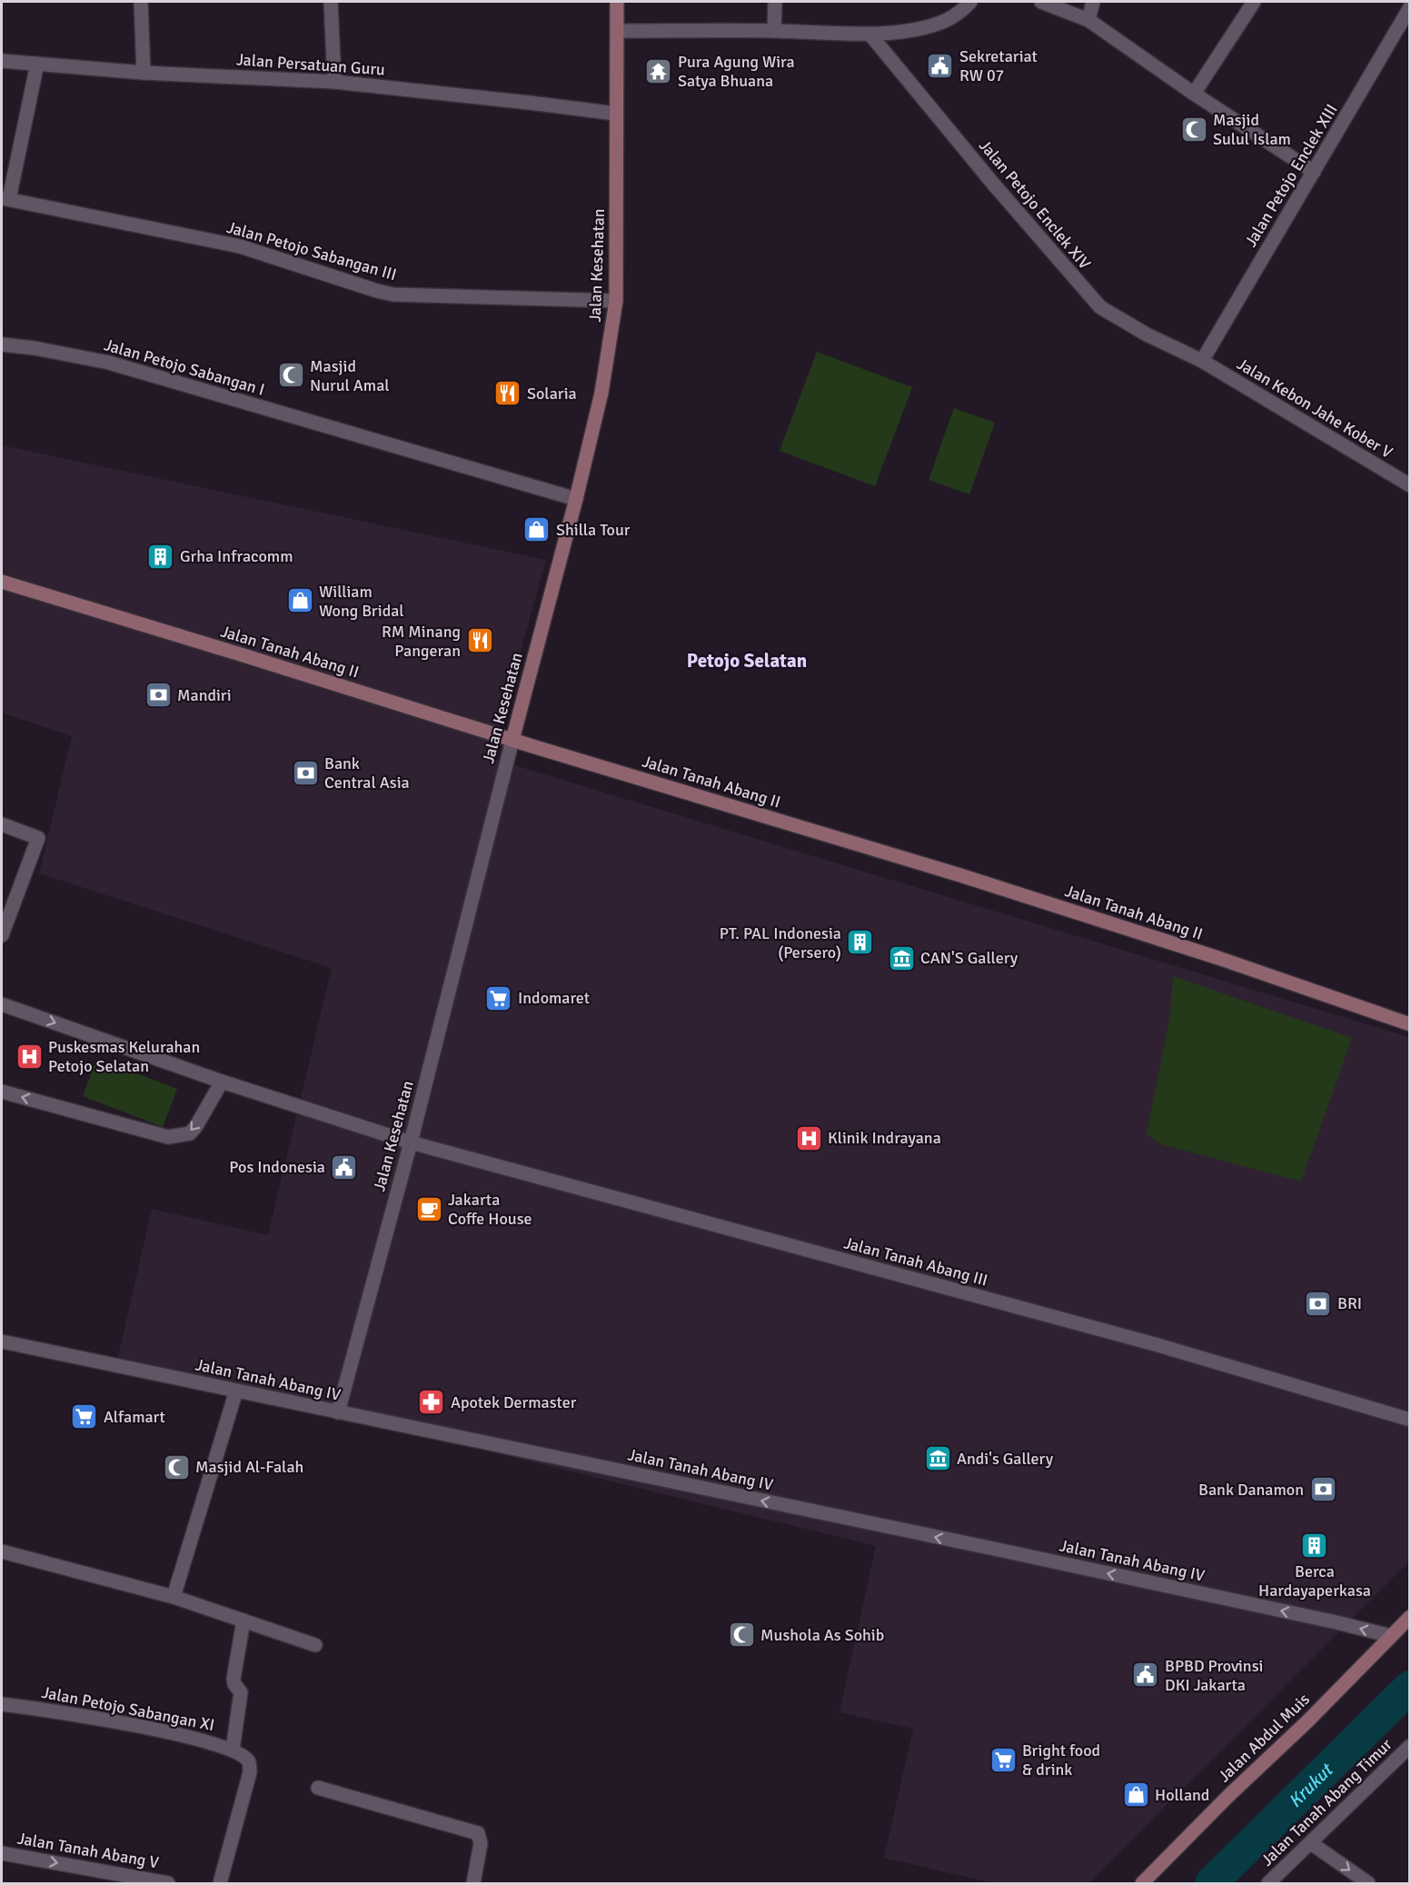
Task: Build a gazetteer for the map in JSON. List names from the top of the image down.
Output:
{
  "streets": {
    "street": [
      "Jalan Persatuan Guru",
      "Jalan Petojo Enclek XIII",
      "Jalan Petojo Enclek XIV",
      "Jalan Petojo Sabangan III",
      "Jalan Kesehatan",
      "Jalan Petojo Sabangan I",
      "Jalan Kebon Jahe Kober V",
      "Jalan Tanah Abang II",
      "Jalan Tanah Abang III",
      "Jalan Tanah Abang IV",
      "Jalan Petojo Sabangan XI",
      "Jalan Abdul Muis",
      "Jalan Tanah Abang Timur",
      "Jalan Tanah Abang V"
    ]
  },
  "crossings": [
    ["Jalan Persatuan Guru", "Jalan Kesehatan"],
    ["Jalan Petojo Enclek XIII", "Jalan Petojo Enclek XIV"],
    ["Jalan Petojo Enclek XIII", "Jalan Kebon Jahe Kober V"],
    ["Jalan Petojo Enclek XIV", "Jalan Kebon Jahe Kober V"],
    ["Jalan Petojo Sabangan III", "Jalan Kesehatan"],
    ["Jalan Kesehatan", "Jalan Petojo Sabangan I"],
    ["Jalan Kesehatan", "Jalan Tanah Abang II"],
    ["Jalan Kesehatan", "Jalan Tanah Abang III"],
    ["Jalan Kesehatan", "Jalan Tanah Abang IV"],
    ["Jalan Tanah Abang IV", "Jalan Abdul Muis"]
  ],
  "one_way": ["Jalan Tanah Abang IV", "Jalan Tanah Abang V"],
  "districts": ["Petojo Selatan"],
  "water": ["Krukut"],
  "places": {
    "public building": ["Sekretariat RW 07", "Pos Indonesia", "BPBD Provinsi DKI Jakarta"],
    "temple": ["Pura Agung Wira Satya Bhuana"],
    "mosque": [
      "Masjid Sulul Islam",
      "Masjid Nurul Amal",
      "Masjid Al-Falah",
      "Mushola As Sohib"
    ],
    "restaurant": ["Solaria", "RM Minang Pangeran"],
    "shop": ["Shilla Tour", "William Wong Bridal", "Holland"],
    "building": ["Grha Infracomm", "PT. PAL Indonesia (Persero)", "Berca Hardayaperkasa"],
    "bank": [
      "Mandiri",
      "Bank Central Asia",
      "BRI",
      "Bank Danamon"
    ],
    "museum": ["CAN'S Gallery", "Andi's Gallery"],
    "supermarket": ["Indomaret", "Alfamart", "Bright food & drink"],
    "hospital": ["Puskesmas Kelurahan Petojo Selatan", "Klinik Indrayana"],
    "cafe": ["Jakarta Coffe House"],
    "pharmacy": ["Apotek Dermaster"]
  }
}
